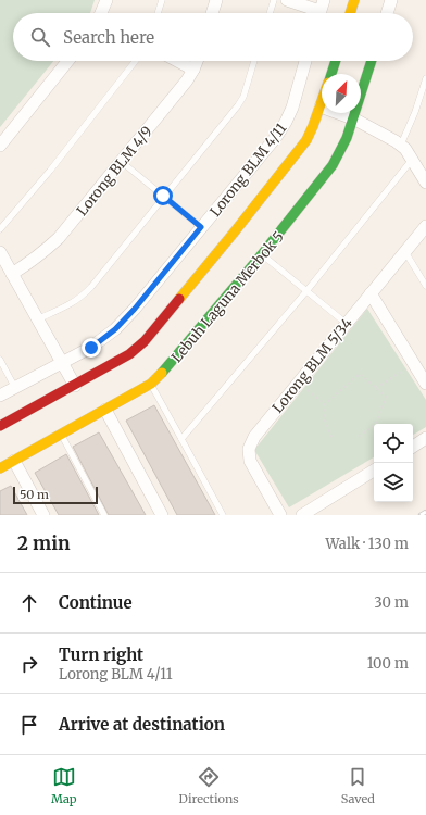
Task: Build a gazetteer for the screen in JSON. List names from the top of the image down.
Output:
{
  "streets": {
    "street": [
      "Lorong BLM 4/11",
      "Lorong BLM 4/9",
      "Lebuh Laguna Merbok 5",
      "Lorong BLM 5/34"
    ]
  },
  "scale_bar": "50 m",
  "north": "top right",
  "page": {
    "search": "Search here",
    "scale": "50 m",
    "heading": ["2 min", "Walk · 130 m"],
    "list": [
      ["Continue", "30 m"],
      ["Turn right", "Lorong BLM 4/11", "100 m"],
      "Arrive at destination"
    ],
    "nav": ["Map", "Directions", "Saved"]
  }
}
